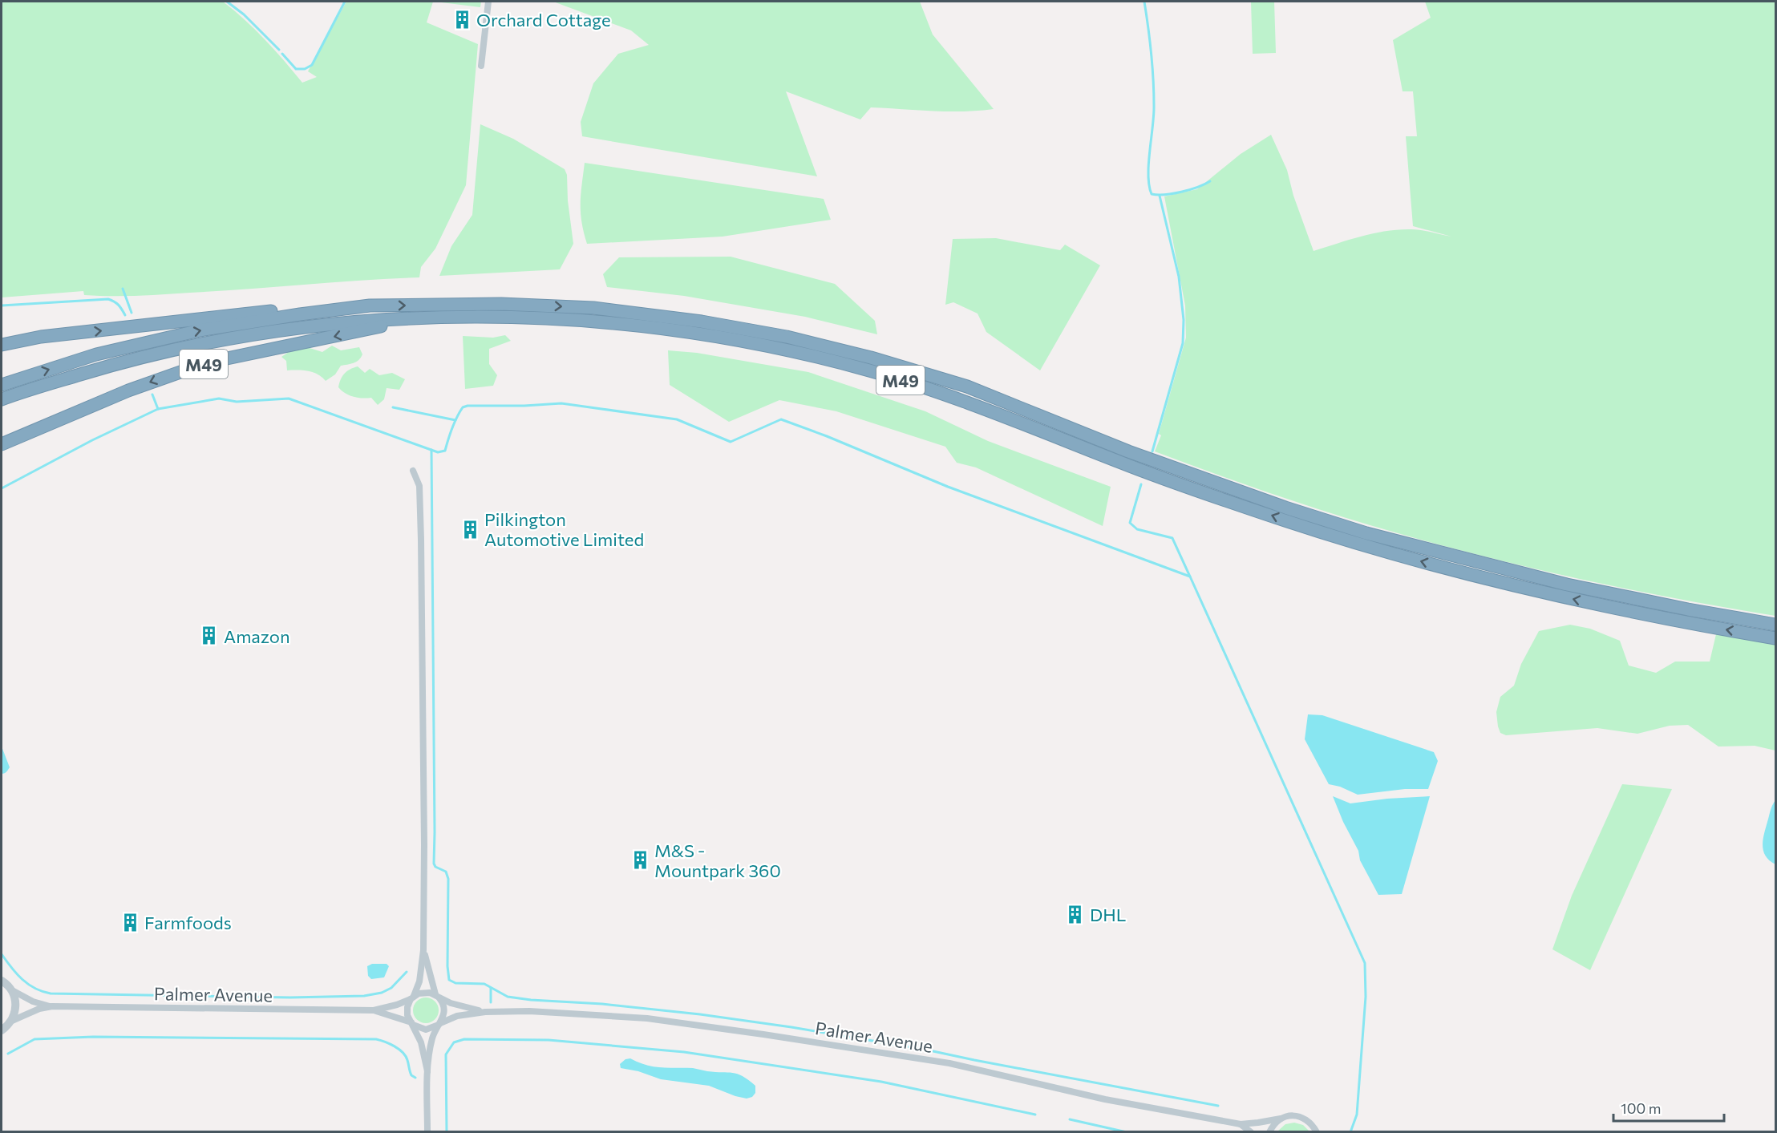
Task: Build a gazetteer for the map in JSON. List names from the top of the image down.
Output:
{
  "streets": {
    "highway": ["M49"],
    "street": ["Palmer Avenue"]
  },
  "places": {
    "building": [
      "Orchard Cottage",
      "Pilkington Automotive Limited",
      "Amazon",
      "M&S - Mountpark 360",
      "DHL",
      "Farmfoods"
    ]
  },
  "scale_bar": "100 m"
}
